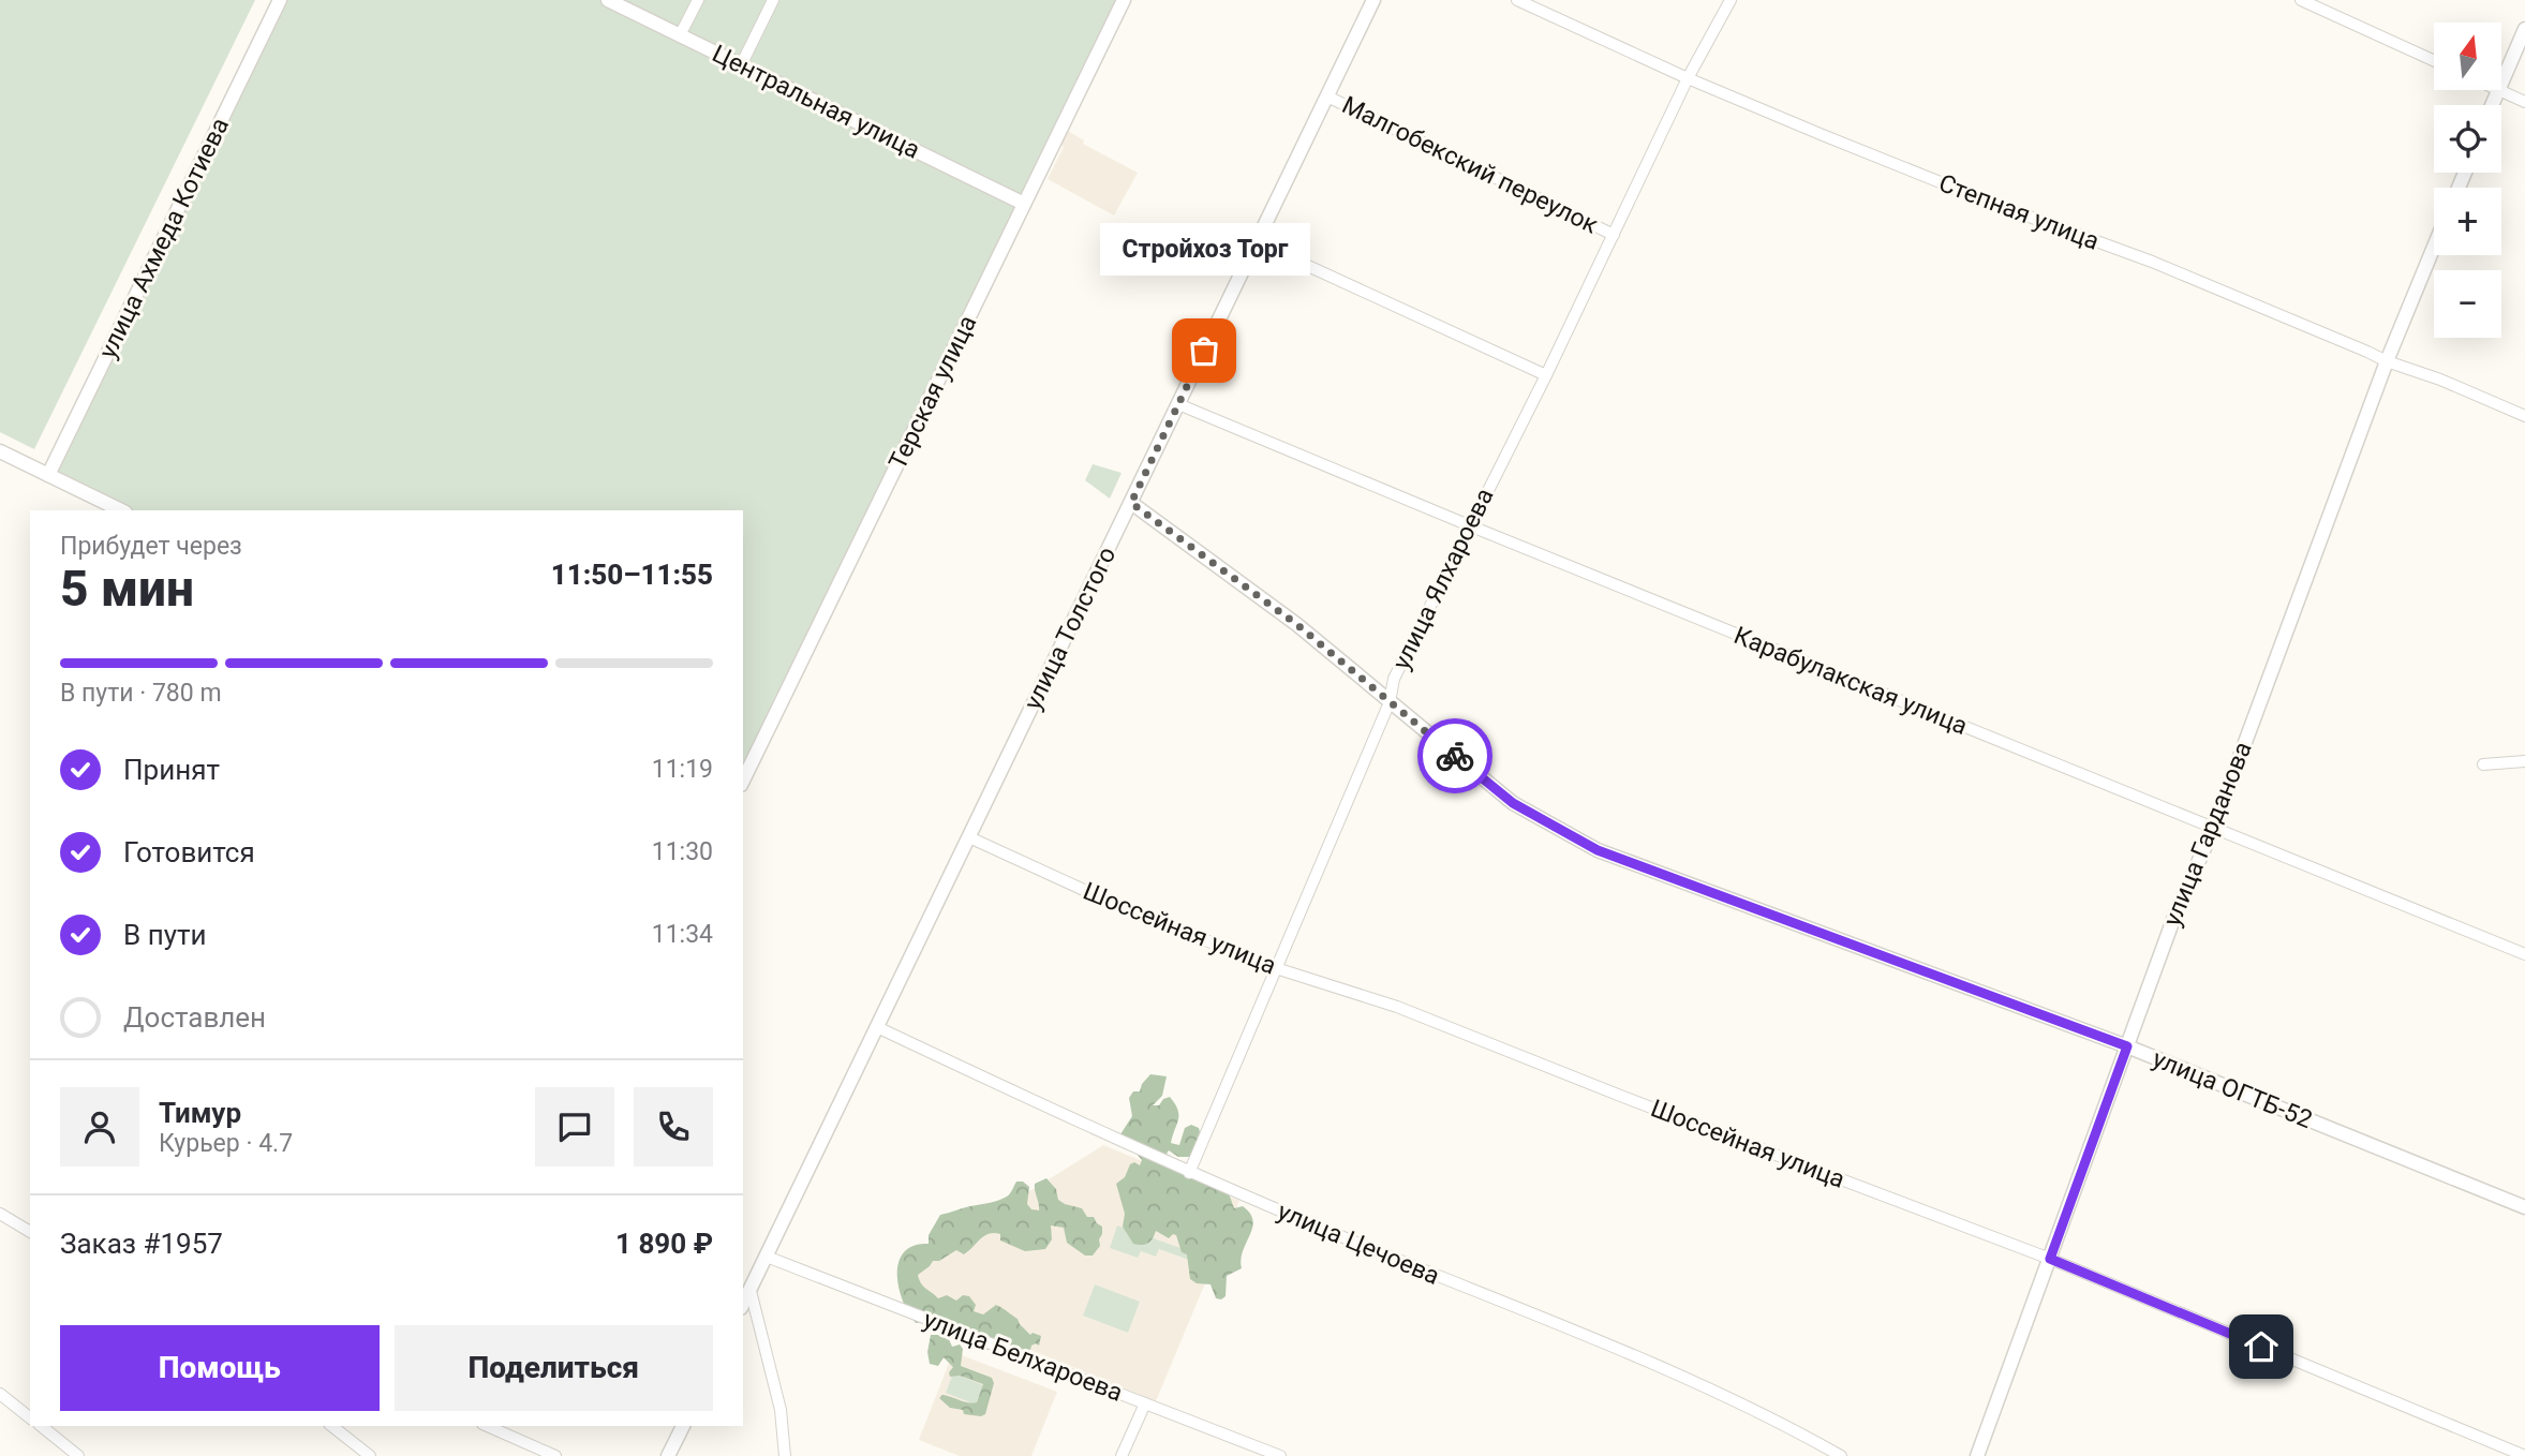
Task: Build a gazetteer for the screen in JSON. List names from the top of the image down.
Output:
{
  "streets": {
    "street": [
      "Центральная улица",
      "Малгобекский переулок",
      "Степная улица",
      "улица Ахмеда Котиева",
      "Терская улица",
      "улица Ялхароева",
      "улица Толстого",
      "Карабулакская улица",
      "улица Гарданова",
      "Шоссейная улица",
      "улица ОГТБ-52",
      "улица Цечоева",
      "улица Белхароева"
    ]
  },
  "crossings": [
    ["Центральная улица", "Терская улица"],
    ["Малгобекский переулок", "улица Ялхароева"],
    ["Малгобекский переулок", "улица Толстого"],
    ["Степная улица", "улица Ялхароева"],
    ["Степная улица", "улица Гарданова"],
    ["улица Ялхароева", "Карабулакская улица"],
    ["улица Ялхароева", "Шоссейная улица"],
    ["улица Ялхароева", "улица ОГТБ-52"],
    ["улица Ялхароева", "улица Цечоева"],
    ["улица Толстого", "Карабулакская улица"],
    ["улица Толстого", "Шоссейная улица"],
    ["улица Толстого", "улица ОГТБ-52"],
    ["улица Толстого", "улица Цечоева"],
    ["улица Толстого", "улица Белхароева"],
    ["Карабулакская улица", "улица Гарданова"],
    ["улица Гарданова", "Шоссейная улица"],
    ["улица Гарданова", "улица ОГТБ-52"]
  ],
  "places": ["Стройхоз Торг"],
  "north": "top",
  "page": {
    "map_buttons": ["+", "−"],
    "bubble": "Стройхоз Торг",
    "heading": ["5 мин", "Прибудет через", "11:50–11:55"],
    "panel": [
      "Тимур",
      "Курьер · 4.7",
      "Заказ #1957",
      "1 890 ₽"
    ],
    "bar": "В пути · 780 m",
    "list": [
      ["Принят", "11:19"],
      ["Готовится", "11:30"],
      ["В пути", "11:34"],
      "Доставлен"
    ],
    "buttons": ["Помощь", "Поделиться"]
  }
}
